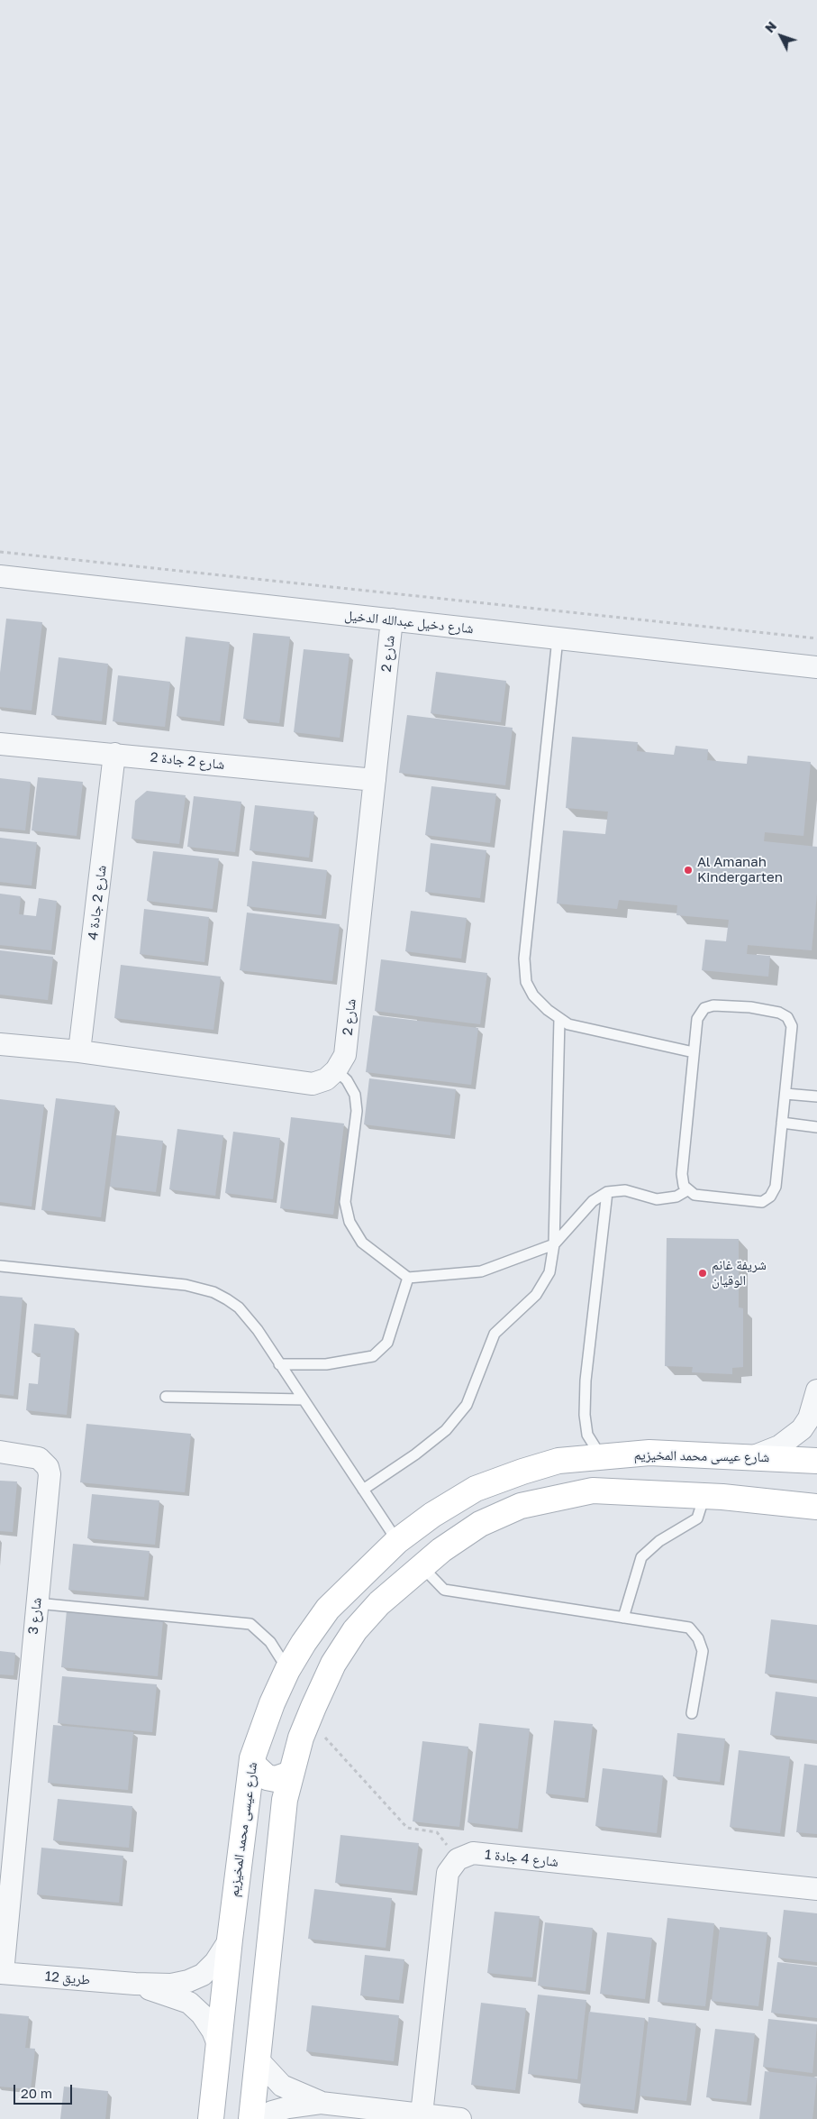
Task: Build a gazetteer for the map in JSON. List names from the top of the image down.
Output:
{
  "streets": {
    "street": [
      "شارع دخيل عبدالله الدخيل",
      "شارع 2",
      "شارع 2 جادة 2",
      "شارع 2 جادة 4",
      "شارع عيسى محمد المخيزيم",
      "شارع 3",
      "شارع 4 جادة 1",
      "طريق 12"
    ]
  },
  "crossings": [
    ["شارع دخيل عبدالله الدخيل", "شارع 2"],
    ["شارع 2", "شارع 2 جادة 2"],
    ["شارع 2 جادة 2", "شارع 2 جادة 4"],
    ["شارع عيسى محمد المخيزيم", "طريق 12"],
    ["شارع 3", "طريق 12"]
  ],
  "places": ["Al Amanah Kindergarten", "شريفة غانم الوقيان"],
  "scale_bar": "20 m",
  "north": "top left"
}
